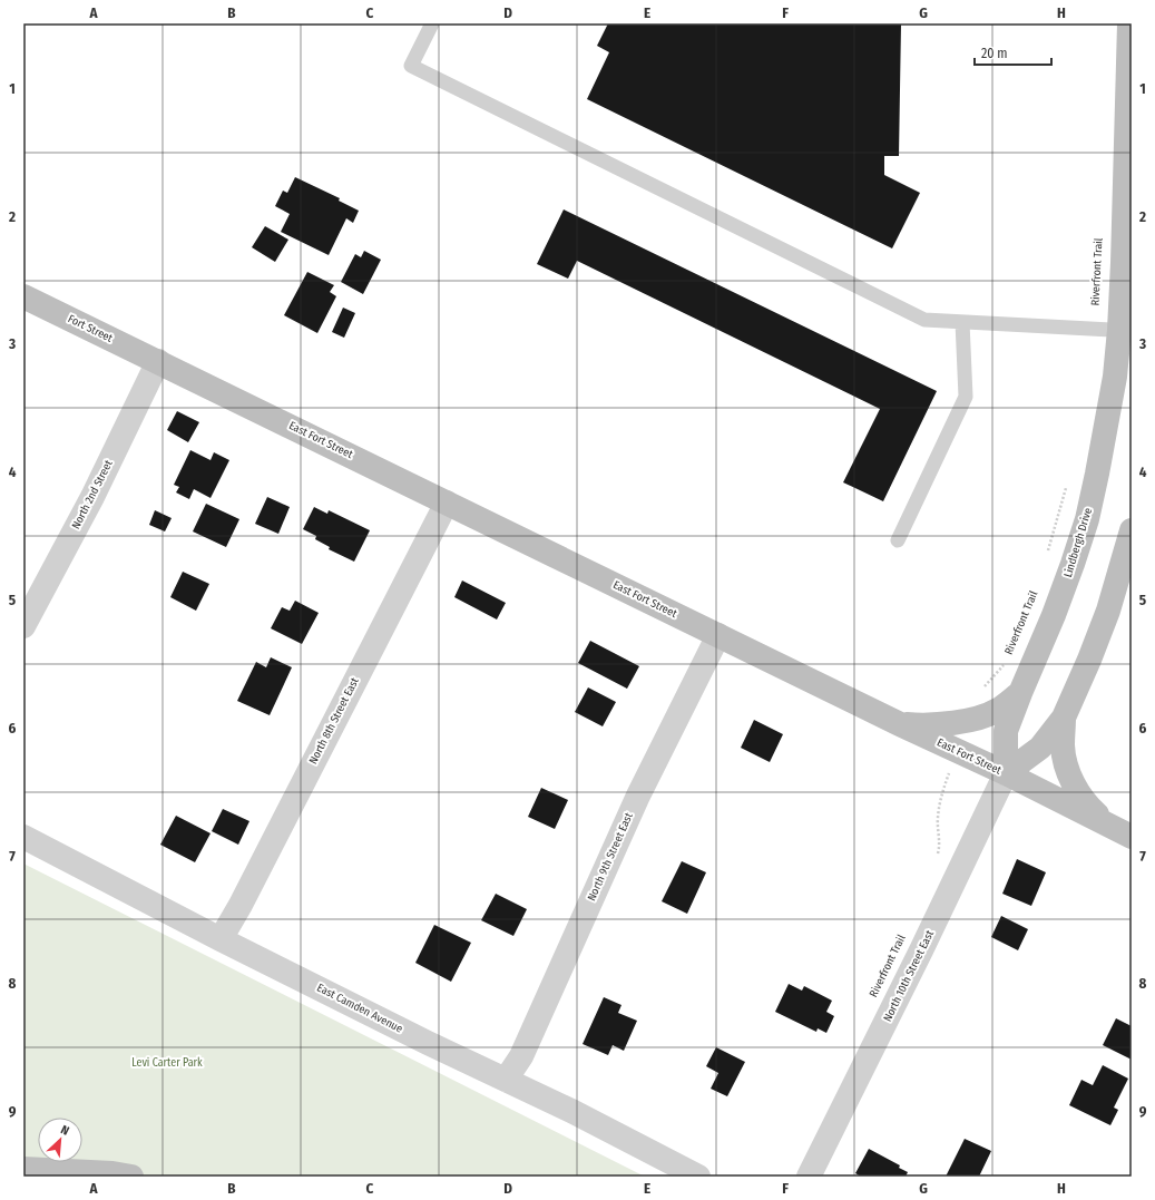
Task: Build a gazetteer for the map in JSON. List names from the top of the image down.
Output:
{
  "streets": {
    "street": [
      "Fort Street",
      "East Fort Street",
      "North 2nd Street",
      "Lindbergh Drive",
      "North 8th Street East",
      "North 9th Street East",
      "North 10th Street East",
      "East Camden Avenue"
    ],
    "path": ["Riverfront Trail"]
  },
  "crossings": [
    ["Fort Street", "East Fort Street"],
    ["Fort Street", "North 2nd Street"],
    ["East Fort Street", "North 2nd Street"],
    ["East Fort Street", "Lindbergh Drive"],
    ["East Fort Street", "North 8th Street East"],
    ["East Fort Street", "North 9th Street East"],
    ["East Fort Street", "North 10th Street East"],
    ["Lindbergh Drive", "North 10th Street East"],
    ["North 8th Street East", "East Camden Avenue"],
    ["North 9th Street East", "East Camden Avenue"]
  ],
  "parks": ["Levi Carter Park"],
  "scale_bar": "20 m",
  "north": "top right",
  "grid": {
    "columns": [
      "A",
      "B",
      "C",
      "D",
      "E",
      "F",
      "G",
      "H"
    ],
    "rows": [
      "1",
      "2",
      "3",
      "4",
      "5",
      "6",
      "7",
      "8",
      "9"
    ]
  }
}
